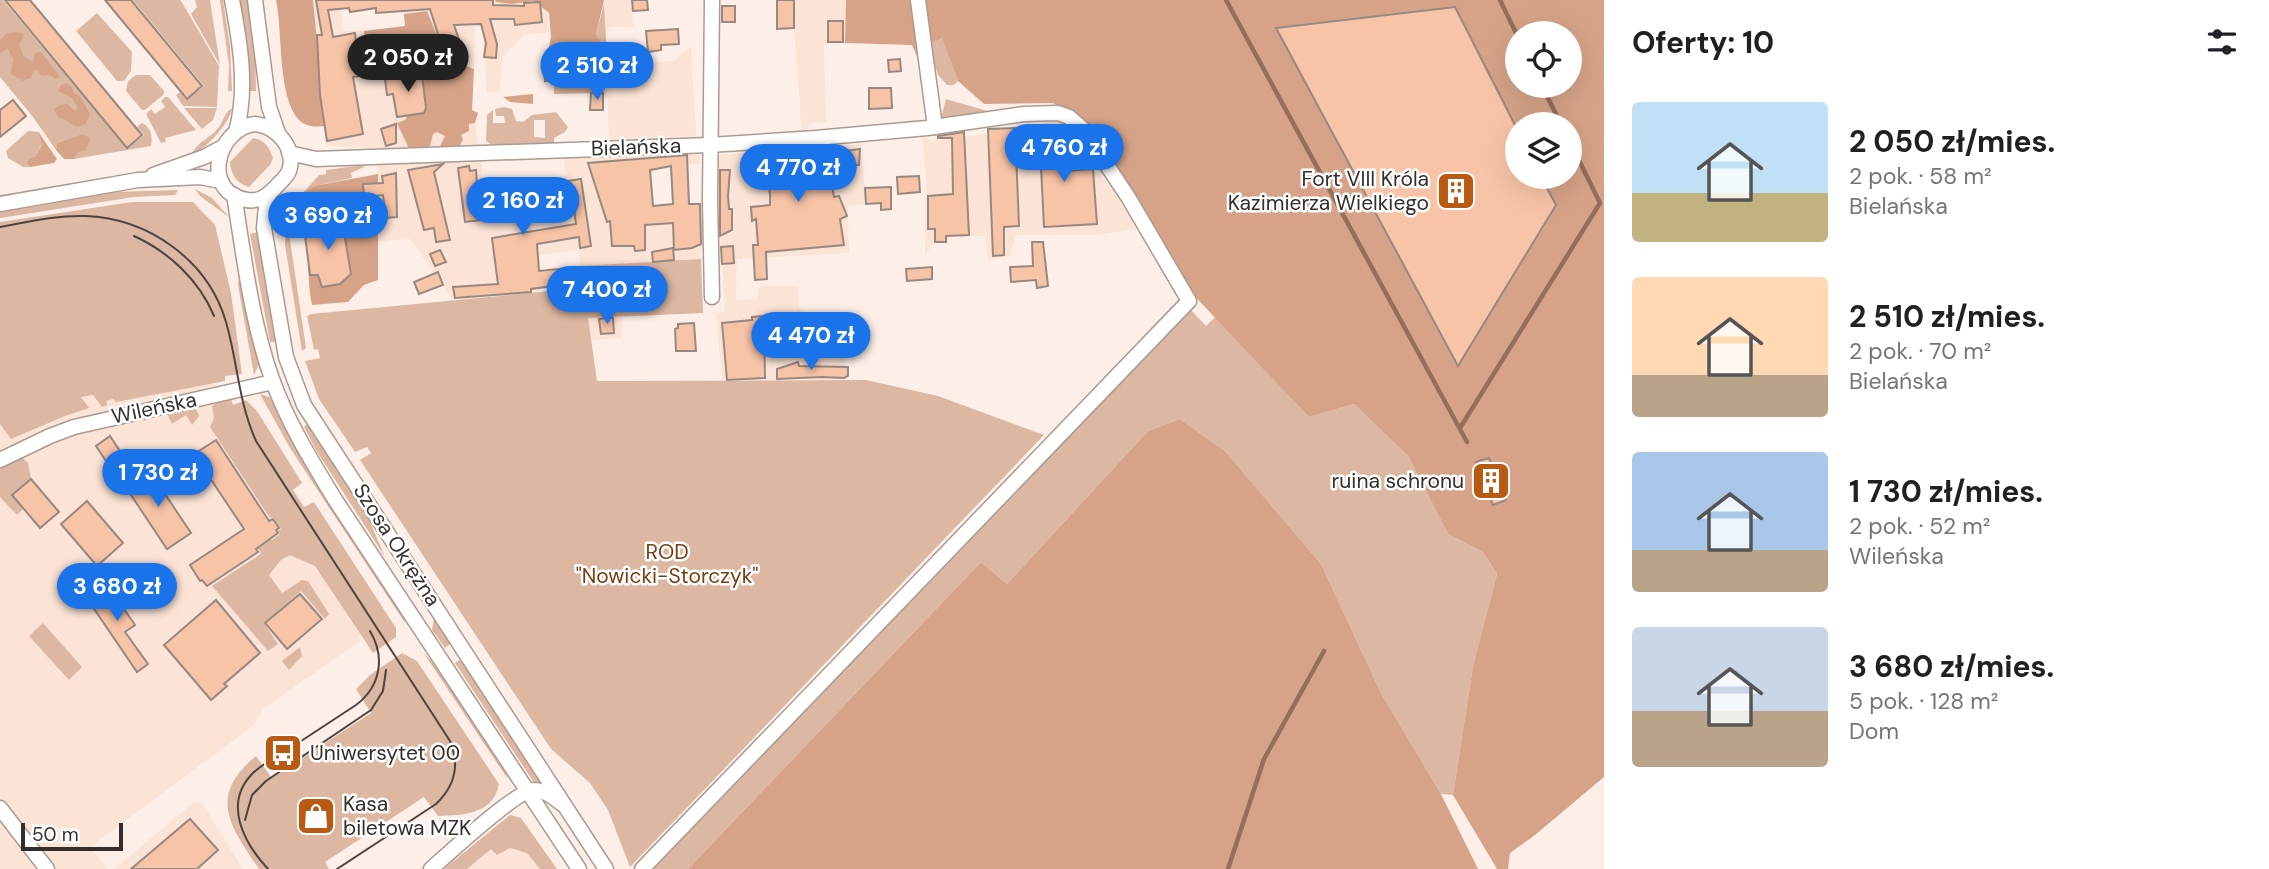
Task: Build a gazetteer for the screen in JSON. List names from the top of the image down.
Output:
{
  "streets": {
    "street": ["Bielańska", "Wileńska", "Szosa Okrężna"]
  },
  "crossings": [
    ["Bielańska", "Szosa Okrężna"],
    ["Wileńska", "Szosa Okrężna"]
  ],
  "parks": ["ROD \"Nowicki-Storczyk\""],
  "places": {
    "building": ["Fort VIII Króla Kazimierza Wielkiego", "ruina schronu"],
    "bus stop": ["Uniwersytet 00"],
    "shop": ["Kasa biletowa MZK"]
  },
  "scale_bar": "50 m",
  "page": {
    "heading": "Oferty: 10",
    "price": [
      "2 050 zł",
      "2 510 zł",
      "4 760 zł",
      "4 770 zł",
      "2 160 zł",
      "3 690 zł",
      "7 400 zł",
      "4 470 zł",
      "1 730 zł",
      "3 680 zł"
    ],
    "list": [
      {
        "name": "2 050 zł/mies.",
        "note": "2 pok. · 58 m² · Bielańska"
      },
      {
        "name": "2 510 zł/mies.",
        "note": "2 pok. · 70 m² · Bielańska"
      },
      {
        "name": "1 730 zł/mies.",
        "note": "2 pok. · 52 m² · Wileńska"
      },
      {
        "name": "3 680 zł/mies.",
        "note": "5 pok. · 128 m² · Dom"
      }
    ],
    "scale": "50 m"
  }
}
